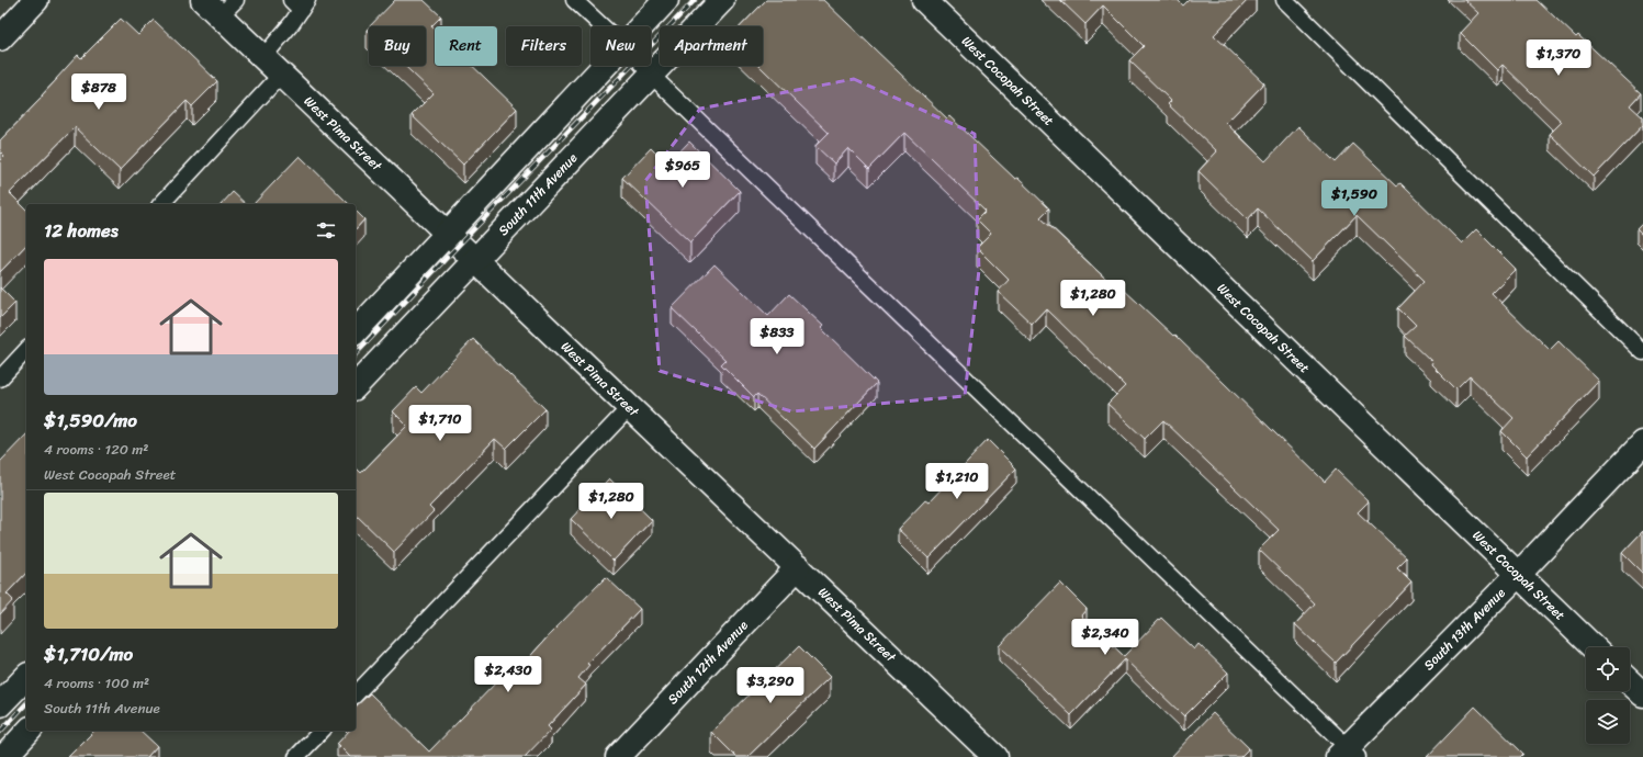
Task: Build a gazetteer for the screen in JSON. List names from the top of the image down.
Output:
{
  "streets": {
    "street": [
      "West Cocopah Street",
      "West Pima Street",
      "South 11th Avenue",
      "South 13th Avenue",
      "South 12th Avenue"
    ]
  },
  "crossings": [
    ["West Cocopah Street", "South 13th Avenue"],
    ["West Pima Street", "South 11th Avenue"],
    ["West Pima Street", "South 12th Avenue"]
  ],
  "page": {
    "chip": [
      "Buy",
      "Rent",
      "Filters",
      "New",
      "Apartment"
    ],
    "price": [
      "$1,370",
      "$878",
      "$965",
      "$1,590",
      "$1,280",
      "$833",
      "$1,710",
      "$1,210",
      "$1,280",
      "$2,340",
      "$2,430",
      "$3,290"
    ],
    "heading": "12 homes",
    "list": [
      {
        "name": "$1,590/mo",
        "note": "4 rooms · 120 m² · West Cocopah Street"
      },
      {
        "name": "$1,710/mo",
        "note": "4 rooms · 100 m² · South 11th Avenue"
      }
    ]
  }
}
